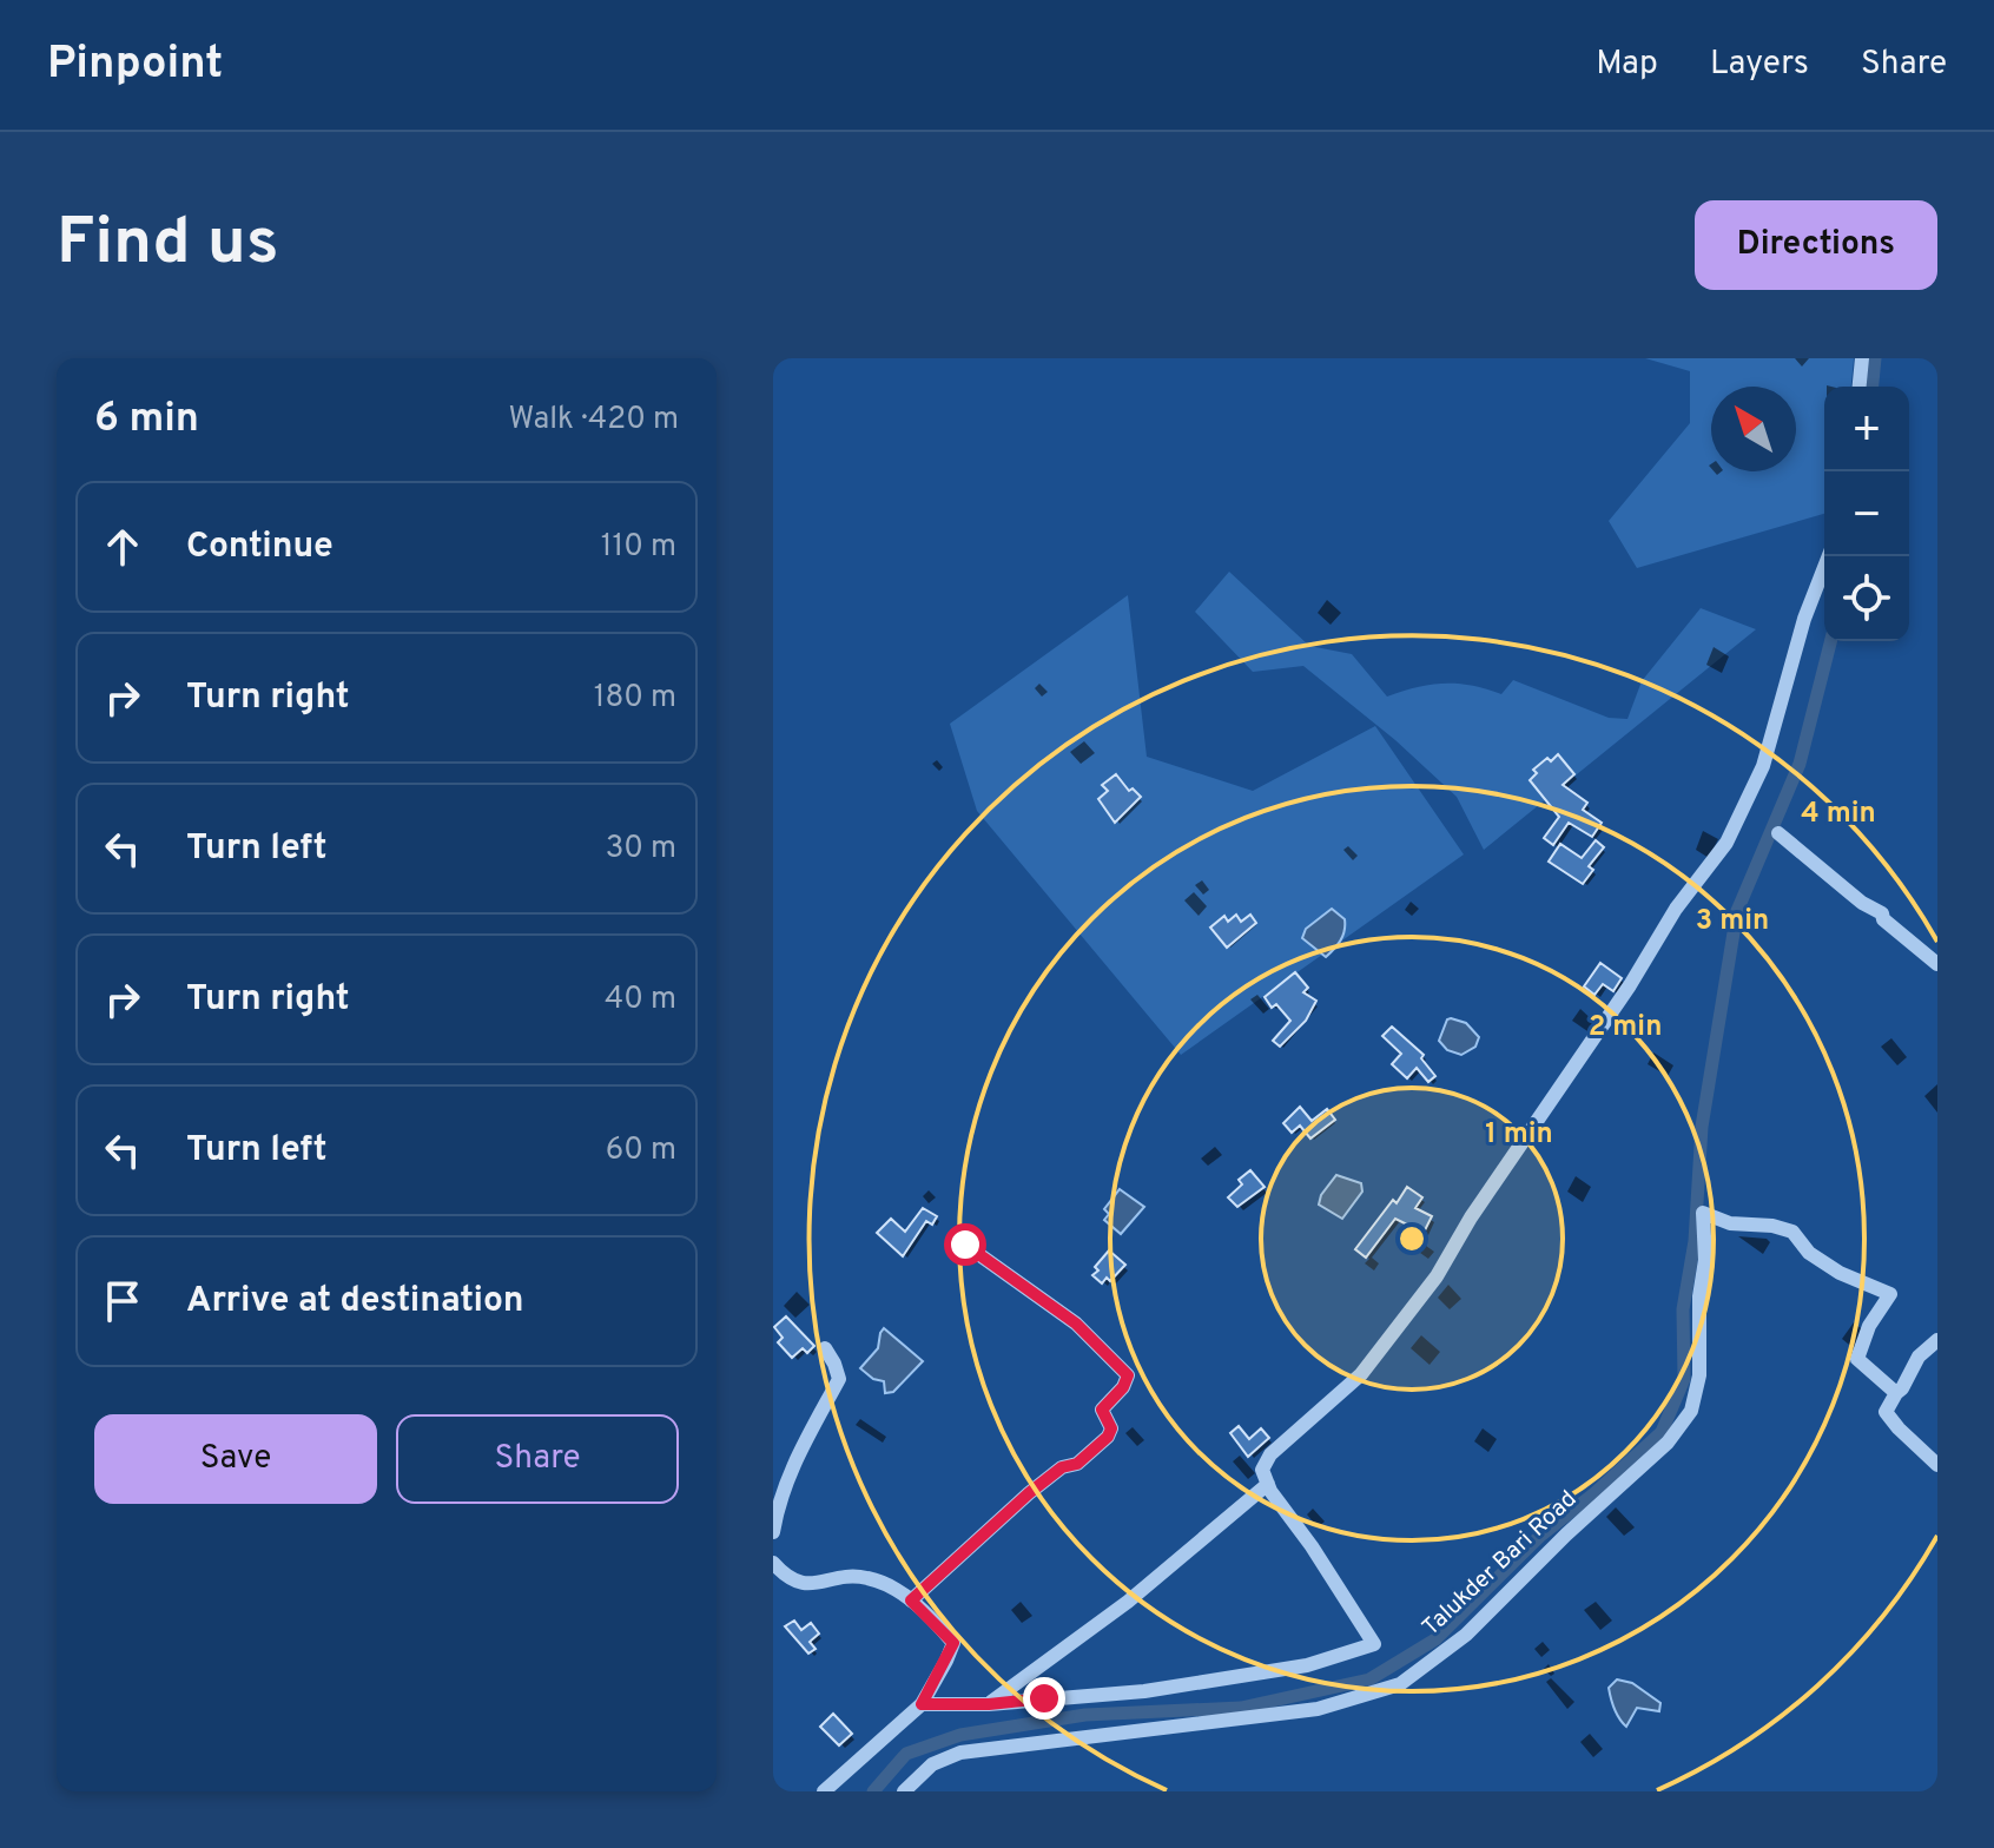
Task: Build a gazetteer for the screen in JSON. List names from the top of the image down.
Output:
{
  "streets": {
    "street": ["Talukder Bari Road"]
  },
  "north": "top left",
  "page": {
    "header": "Pinpoint",
    "nav": ["Map", "Layers", "Share"],
    "buttons": [
      "Directions",
      ["Save", "Share"]
    ],
    "title": "Find us",
    "heading": ["6 min", "Walk · 420 m"],
    "map_buttons": ["+", "−"],
    "list": [
      ["Continue", "110 m"],
      ["Turn right", "180 m"],
      ["Turn left", "30 m"],
      ["Turn right", "40 m"],
      ["Turn left", "60 m"],
      "Arrive at destination"
    ]
  },
  "rings": [
    "4 min",
    "3 min",
    "2 min",
    "1 min"
  ]
}
